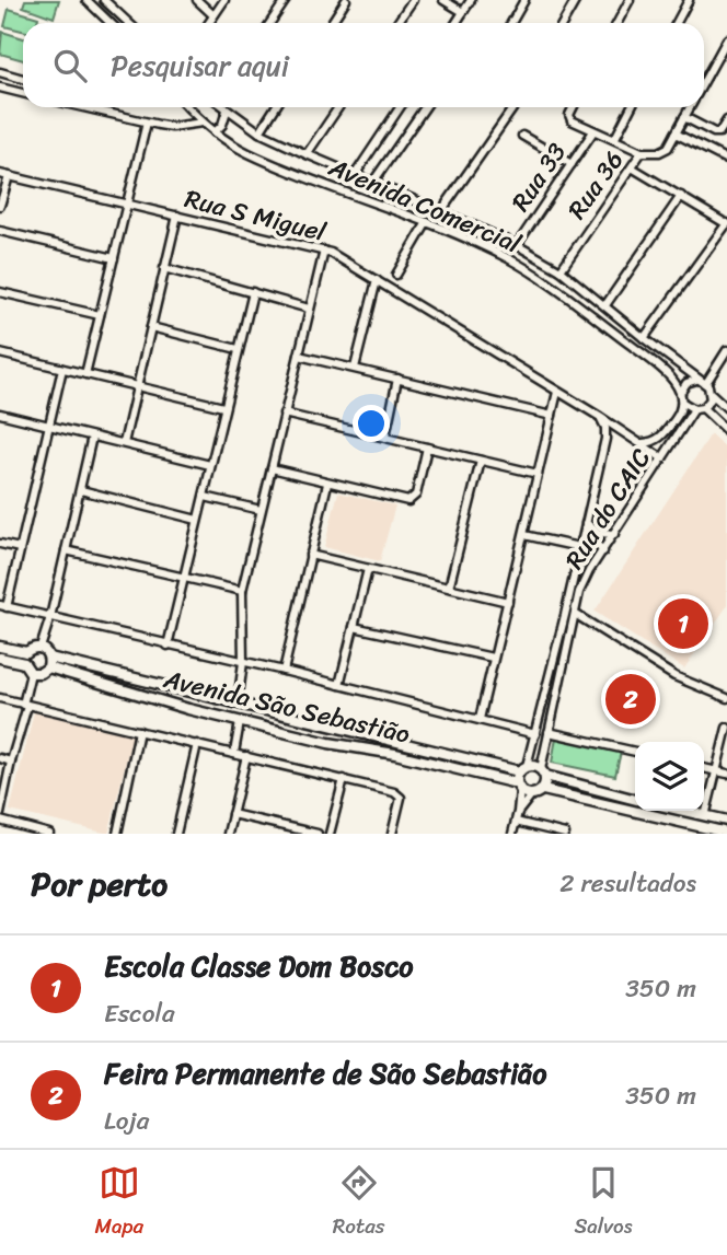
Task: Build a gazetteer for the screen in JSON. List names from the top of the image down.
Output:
{
  "streets": {
    "main road": ["Avenida São Sebastião"],
    "street": [
      "Rua 33",
      "Rua 36",
      "Avenida Comercial",
      "Rua S Miguel",
      "Rua do CAIC"
    ]
  },
  "crossings": [
    ["Rua 33", "Avenida Comercial"],
    ["Rua 36", "Avenida Comercial"],
    ["Avenida Comercial", "Rua do CAIC"],
    ["Rua S Miguel", "Rua do CAIC"],
    ["Rua do CAIC", "Avenida São Sebastião"]
  ],
  "page": {
    "search": "Pesquisar aqui",
    "pins": ["1", "2"],
    "heading": ["Por perto", "2 resultados"],
    "list": [
      {
        "mark": "1",
        "name": "Escola Classe Dom Bosco",
        "note": "Escola",
        "value": "350 m"
      },
      {
        "mark": "2",
        "name": "Feira Permanente de São Sebastião",
        "note": "Loja",
        "value": "350 m"
      }
    ],
    "nav": ["Mapa", "Rotas", "Salvos"]
  }
}
